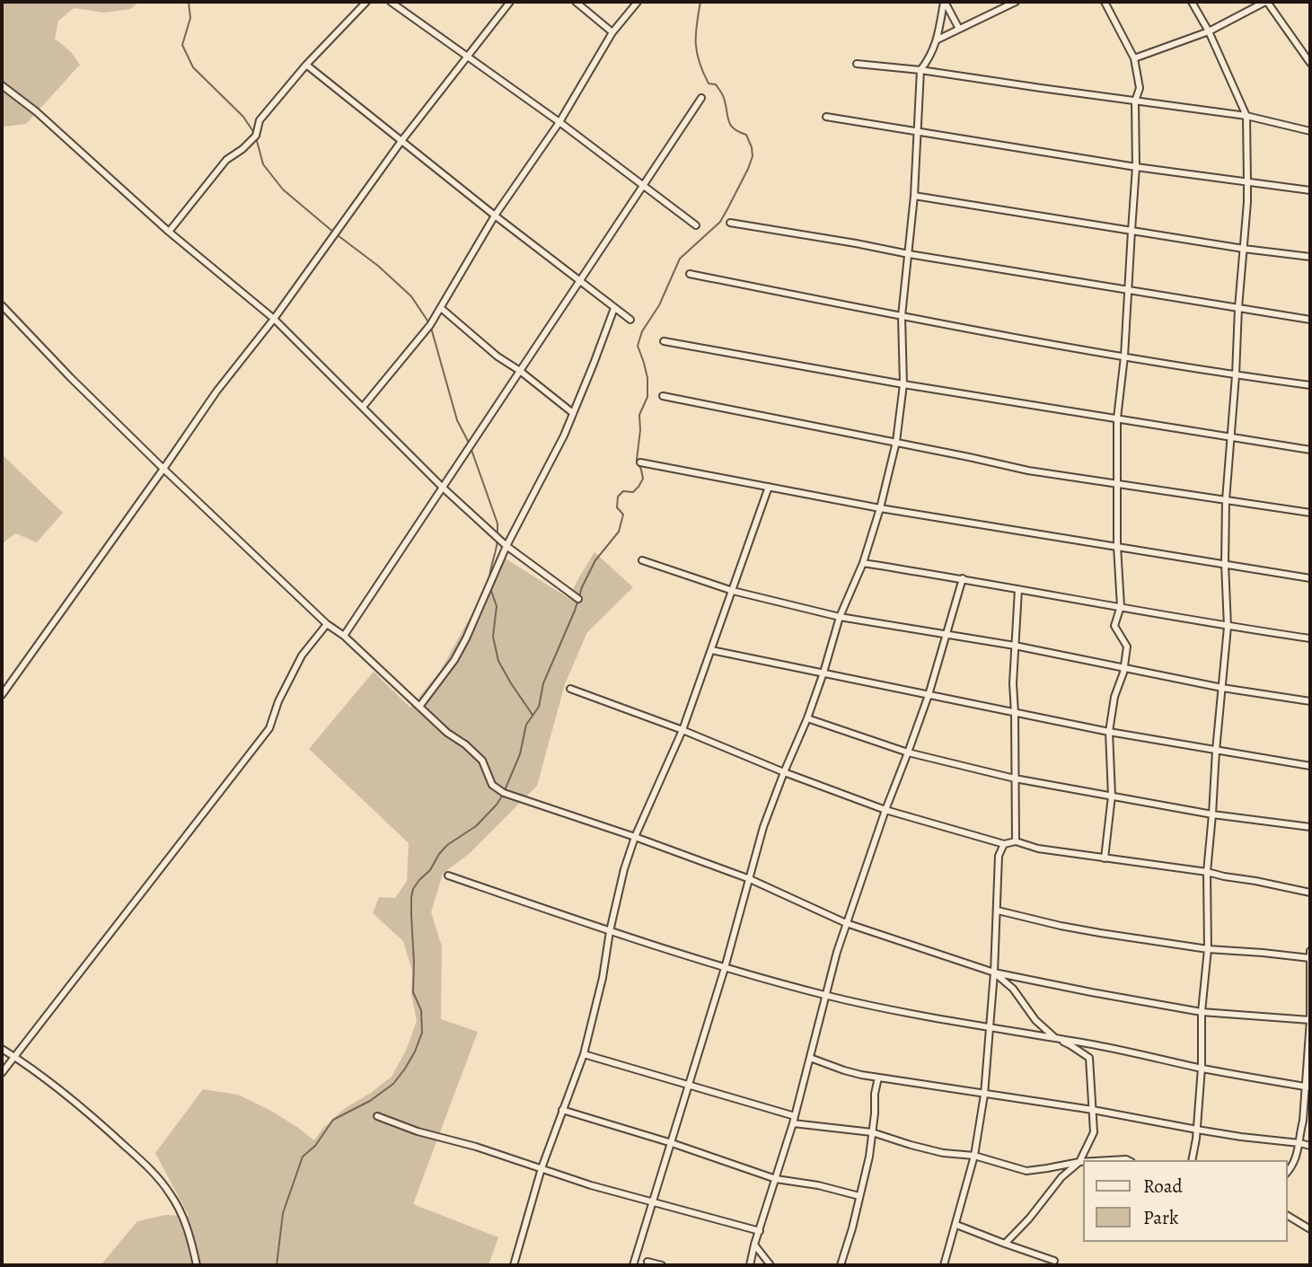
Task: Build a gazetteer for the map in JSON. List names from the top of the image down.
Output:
{
  "legend": ["Road", "Park"]
}
